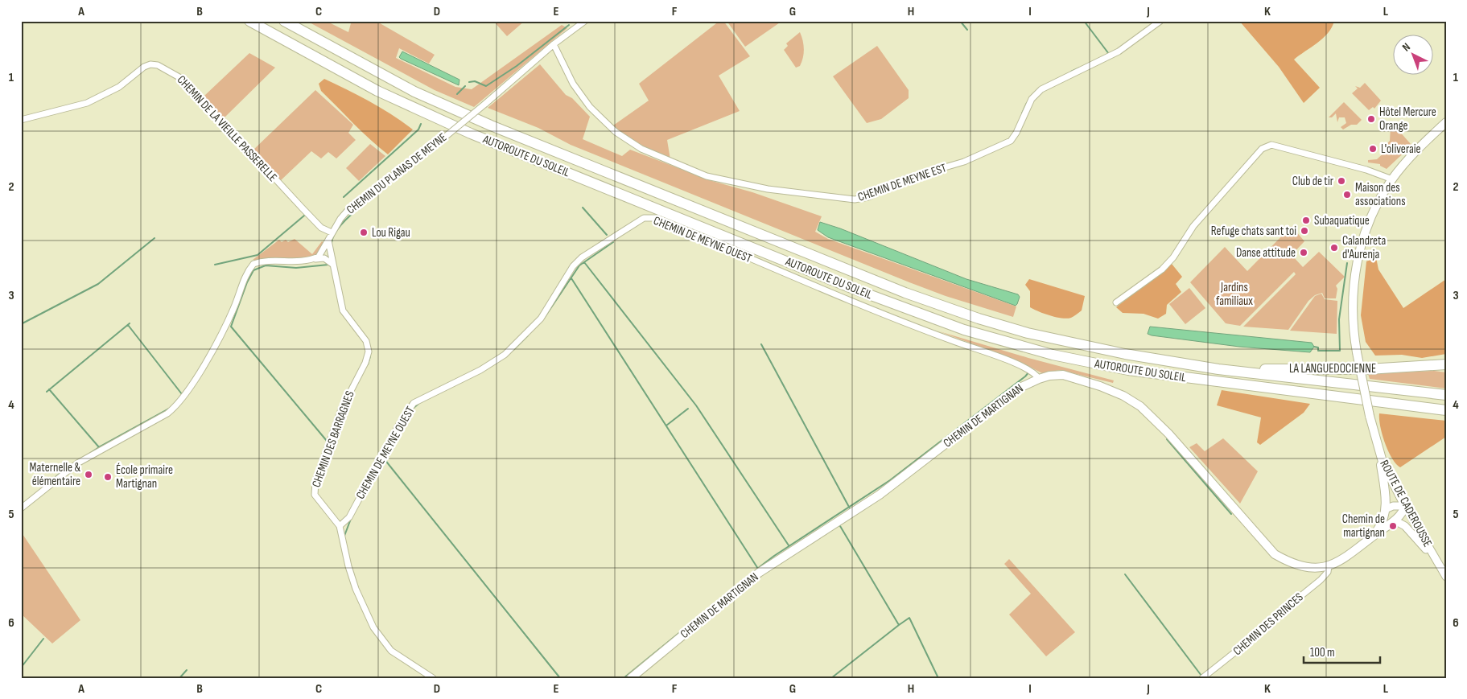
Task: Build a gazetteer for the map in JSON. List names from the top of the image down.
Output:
{
  "streets": {
    "highway": ["AUTOROUTE DU SOLEIL", "LA LANGUEDOCIENNE"],
    "main road": ["CHEMIN DE MARTIGNAN", "ROUTE DE CADEROUSSE"],
    "street": [
      "CHEMIN DE LA VIEILLE PASSERELLE",
      "CHEMIN DU PLANAS DE MEYNE",
      "CHEMIN DE MEYNE EST",
      "CHEMIN DE MEYNE OUEST",
      "CHEMIN DES BARRAGNES",
      "CHEMIN DES PRINCES"
    ]
  },
  "crossings": [
    ["CHEMIN DE LA VIEILLE PASSERELLE", "CHEMIN DU PLANAS DE MEYNE"],
    ["AUTOROUTE DU SOLEIL", "LA LANGUEDOCIENNE"],
    ["CHEMIN DU PLANAS DE MEYNE", "CHEMIN DE MEYNE EST"],
    ["CHEMIN DU PLANAS DE MEYNE", "CHEMIN DES BARRAGNES"],
    ["CHEMIN DE MEYNE OUEST", "CHEMIN DE MARTIGNAN"],
    ["CHEMIN DE MEYNE OUEST", "CHEMIN DES BARRAGNES"],
    ["CHEMIN DE MARTIGNAN", "ROUTE DE CADEROUSSE"],
    ["CHEMIN DE MARTIGNAN", "CHEMIN DES PRINCES"]
  ],
  "parks": ["Jardins familiaux"],
  "places": [
    "Hôtel Mercure Orange",
    "L'oliveraie",
    "Club de tir",
    "Maison des associations",
    "Subaquatique",
    "Refuge chats sant toi",
    "Lou Rigau",
    "Calandreta d'Aurenja",
    "Danse attitude",
    "Maternelle & élémentaire",
    "École primaire Martignan",
    "Chemin de martignan"
  ],
  "scale_bar": "100 m",
  "north": "top left",
  "grid": {
    "columns": [
      "A",
      "B",
      "C",
      "D",
      "E",
      "F",
      "G",
      "H",
      "I",
      "J",
      "K",
      "L"
    ],
    "rows": [
      "1",
      "2",
      "3",
      "4",
      "5",
      "6"
    ]
  }
}
